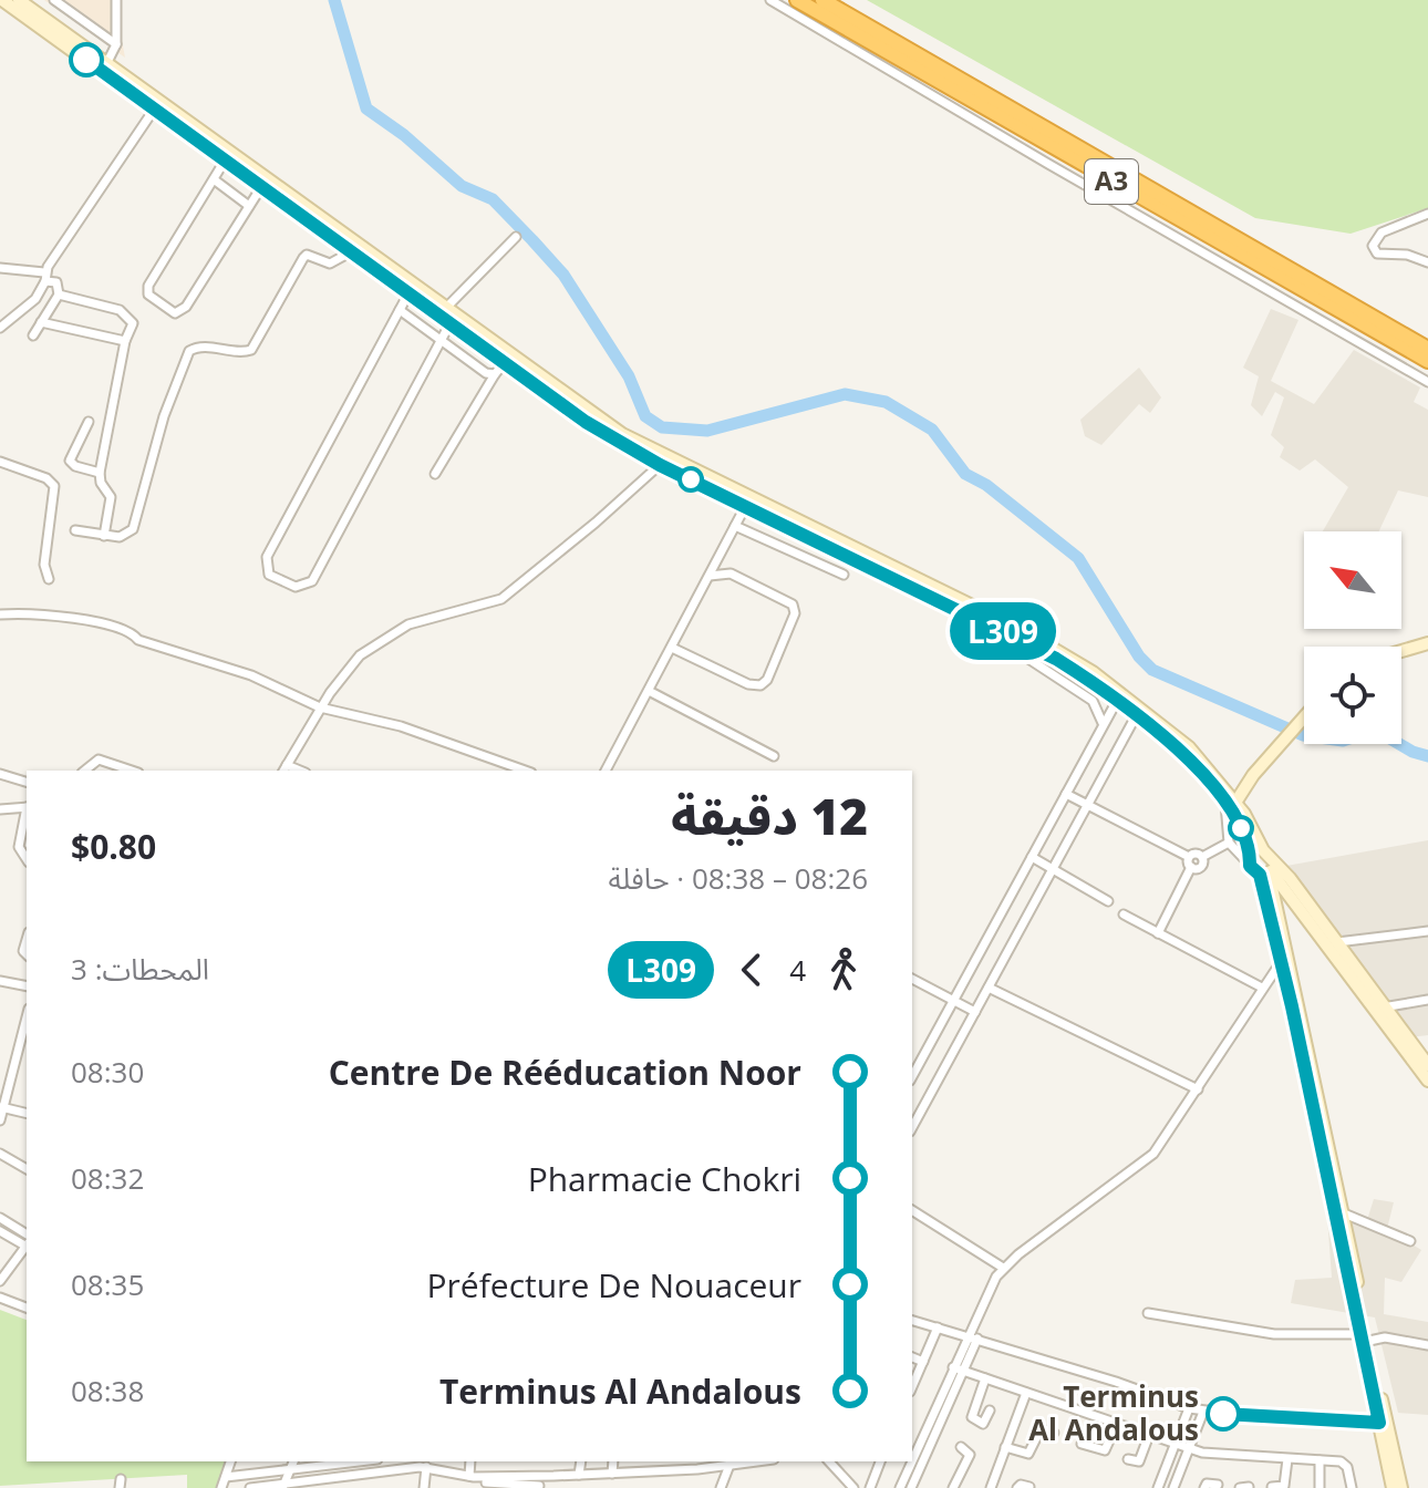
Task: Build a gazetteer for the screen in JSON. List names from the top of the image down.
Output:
{
  "streets": {
    "highway": ["A3"]
  },
  "places": ["Terminus Al Andalous"],
  "lines": ["bus line L309"],
  "north": "top left",
  "page": {
    "on_map": "L309",
    "heading": ["12 دقيقة", "08:26 – 08:38 · حافلة", "$0.80"],
    "legs": ["4", "L309", "المحطات: 3"],
    "list": [
      {
        "name": "Centre De Rééducation Noor",
        "value": "08:30"
      },
      {
        "name": "Pharmacie Chokri",
        "value": "08:32"
      },
      {
        "name": "Préfecture De Nouaceur",
        "value": "08:35"
      },
      {
        "name": "Terminus Al Andalous",
        "value": "08:38"
      }
    ]
  }
}
